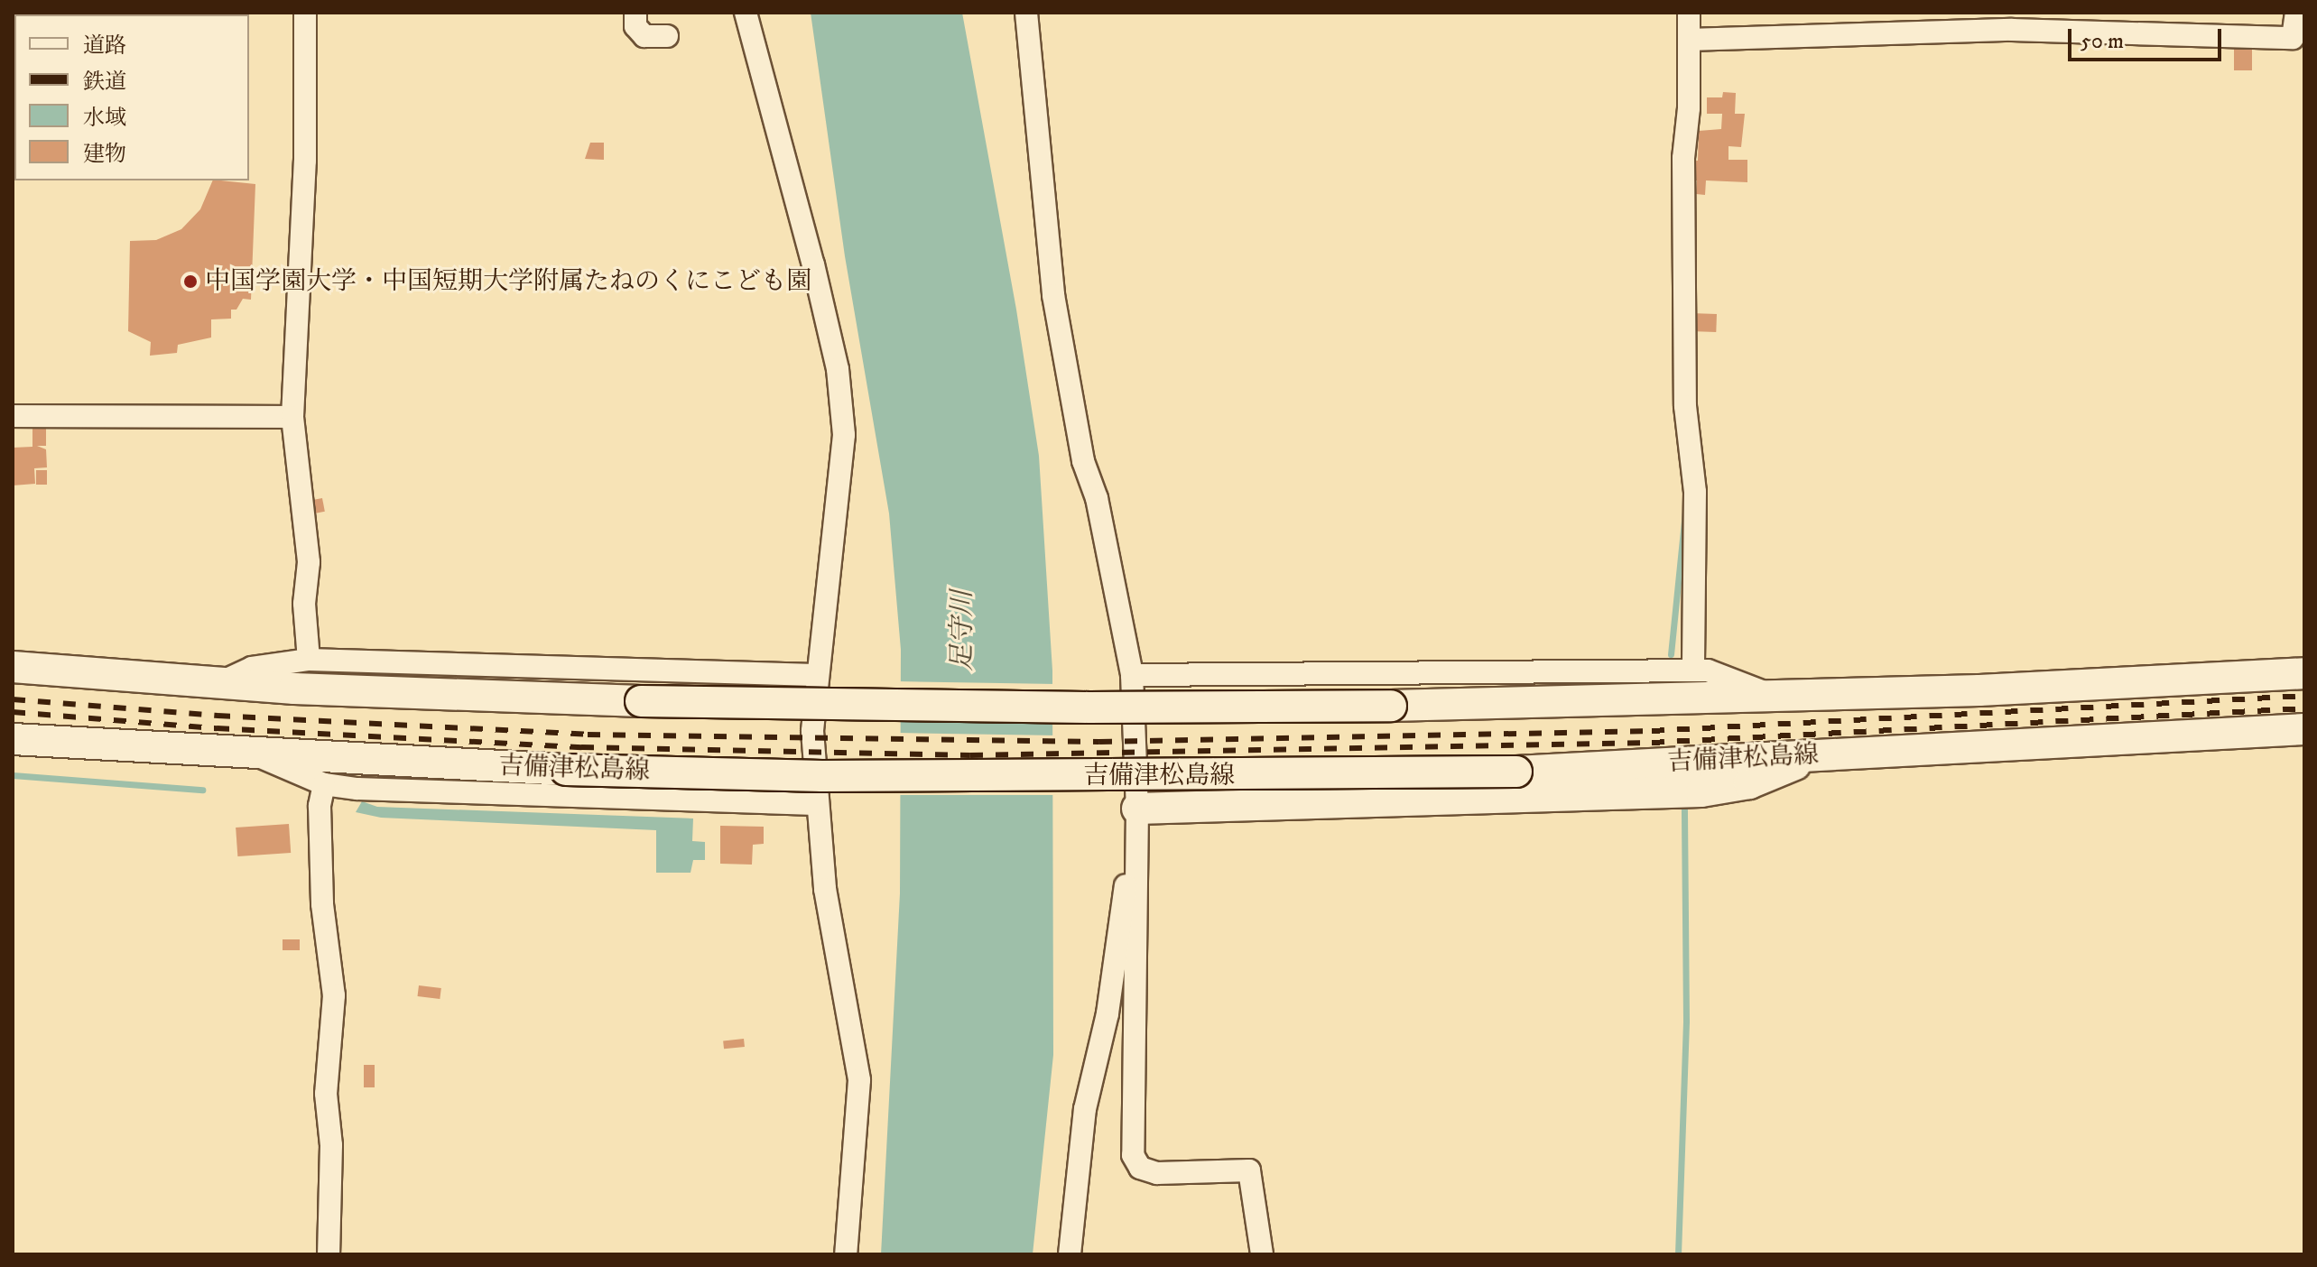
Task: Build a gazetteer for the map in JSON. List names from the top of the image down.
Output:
{
  "streets": {
    "main road": ["吉備津松島線"]
  },
  "water": ["足守川"],
  "places": ["中国学園大学・中国短期大学附属たねのくにこども園"],
  "legend": [
    "道路",
    "鉄道",
    "水域",
    "建物"
  ],
  "scale_bar": "50 m"
}
